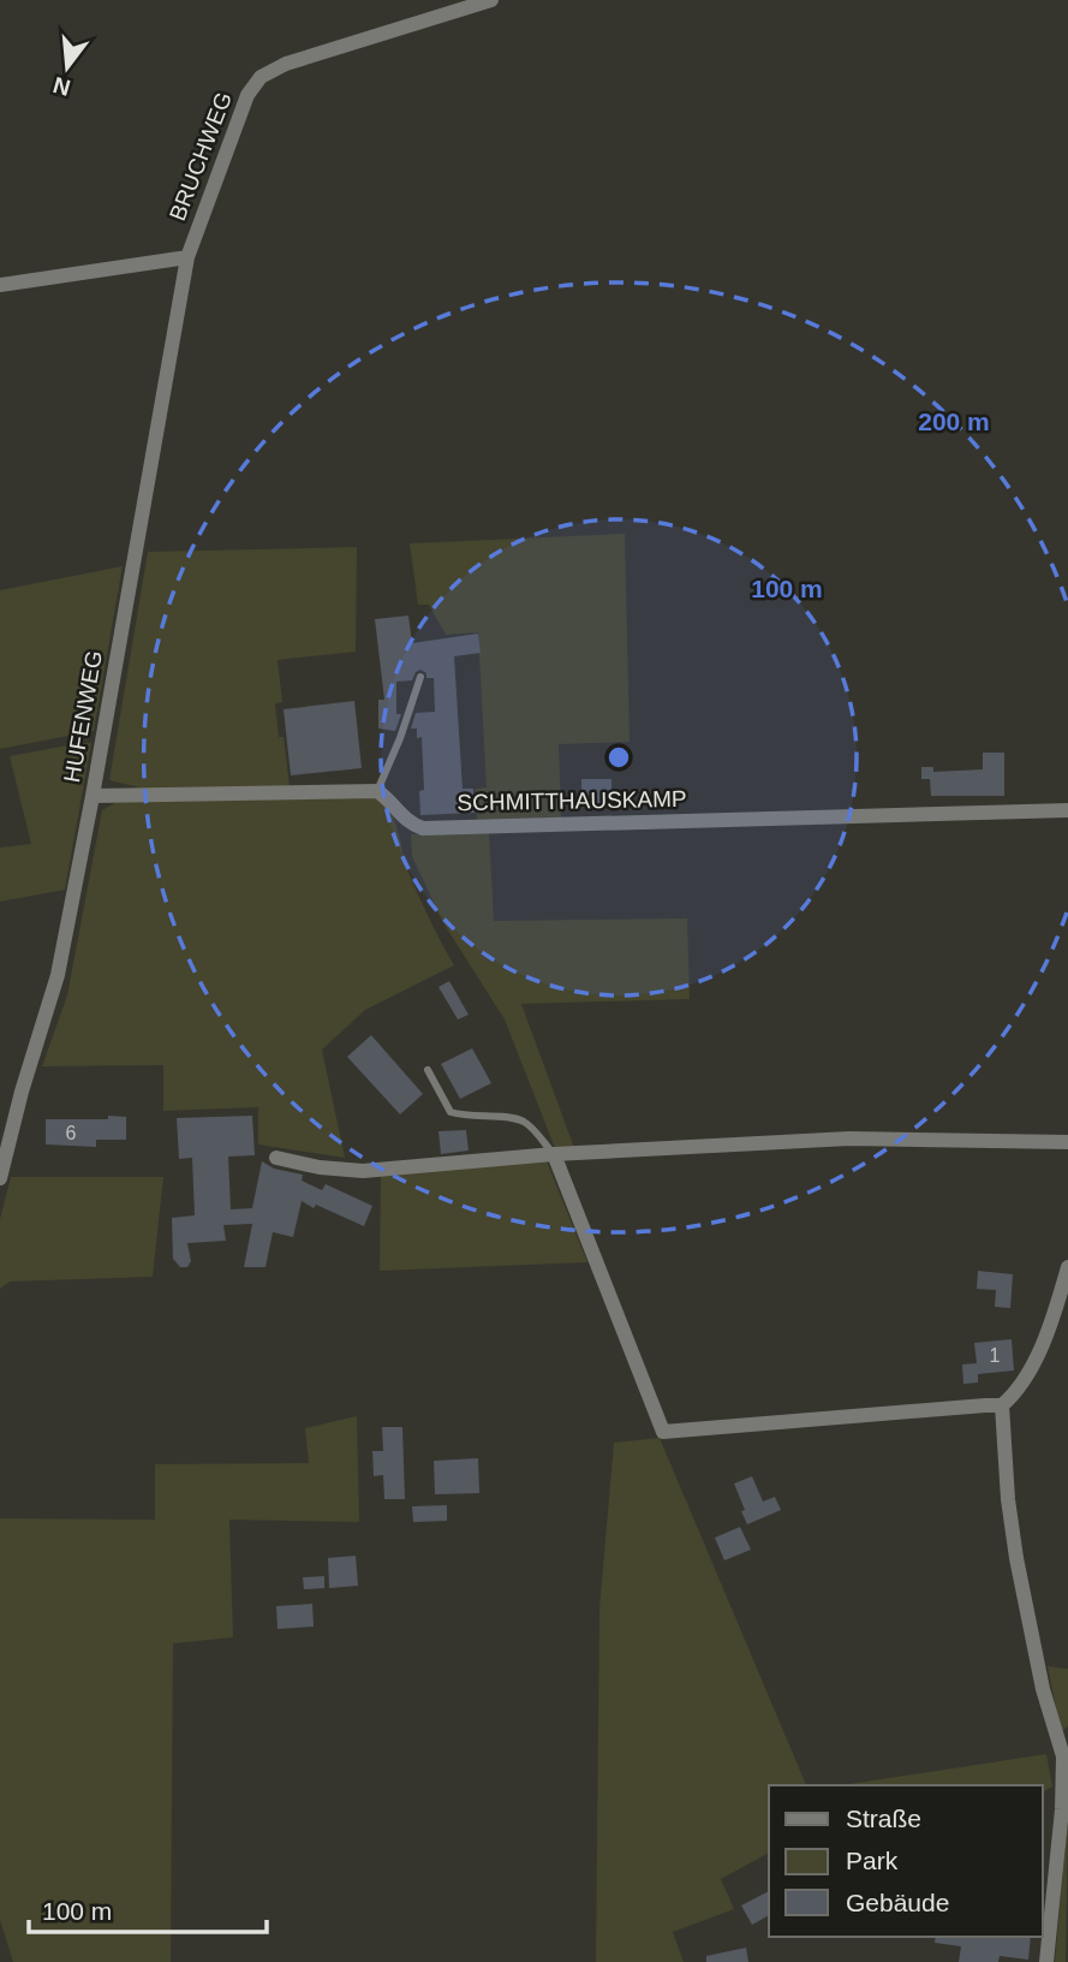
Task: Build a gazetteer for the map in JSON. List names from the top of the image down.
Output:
{
  "streets": {
    "street": ["BRUCHWEG", "HUFENWEG", "SCHMITTHAUSKAMP"]
  },
  "crossings": [
    ["BRUCHWEG", "HUFENWEG"]
  ],
  "house_numbers": ["6", "1"],
  "legend": ["Straße", "Park", "Gebäude"],
  "scale_bar": "100 m",
  "north": "bottom",
  "rings": ["200 m", "100 m"]
}
